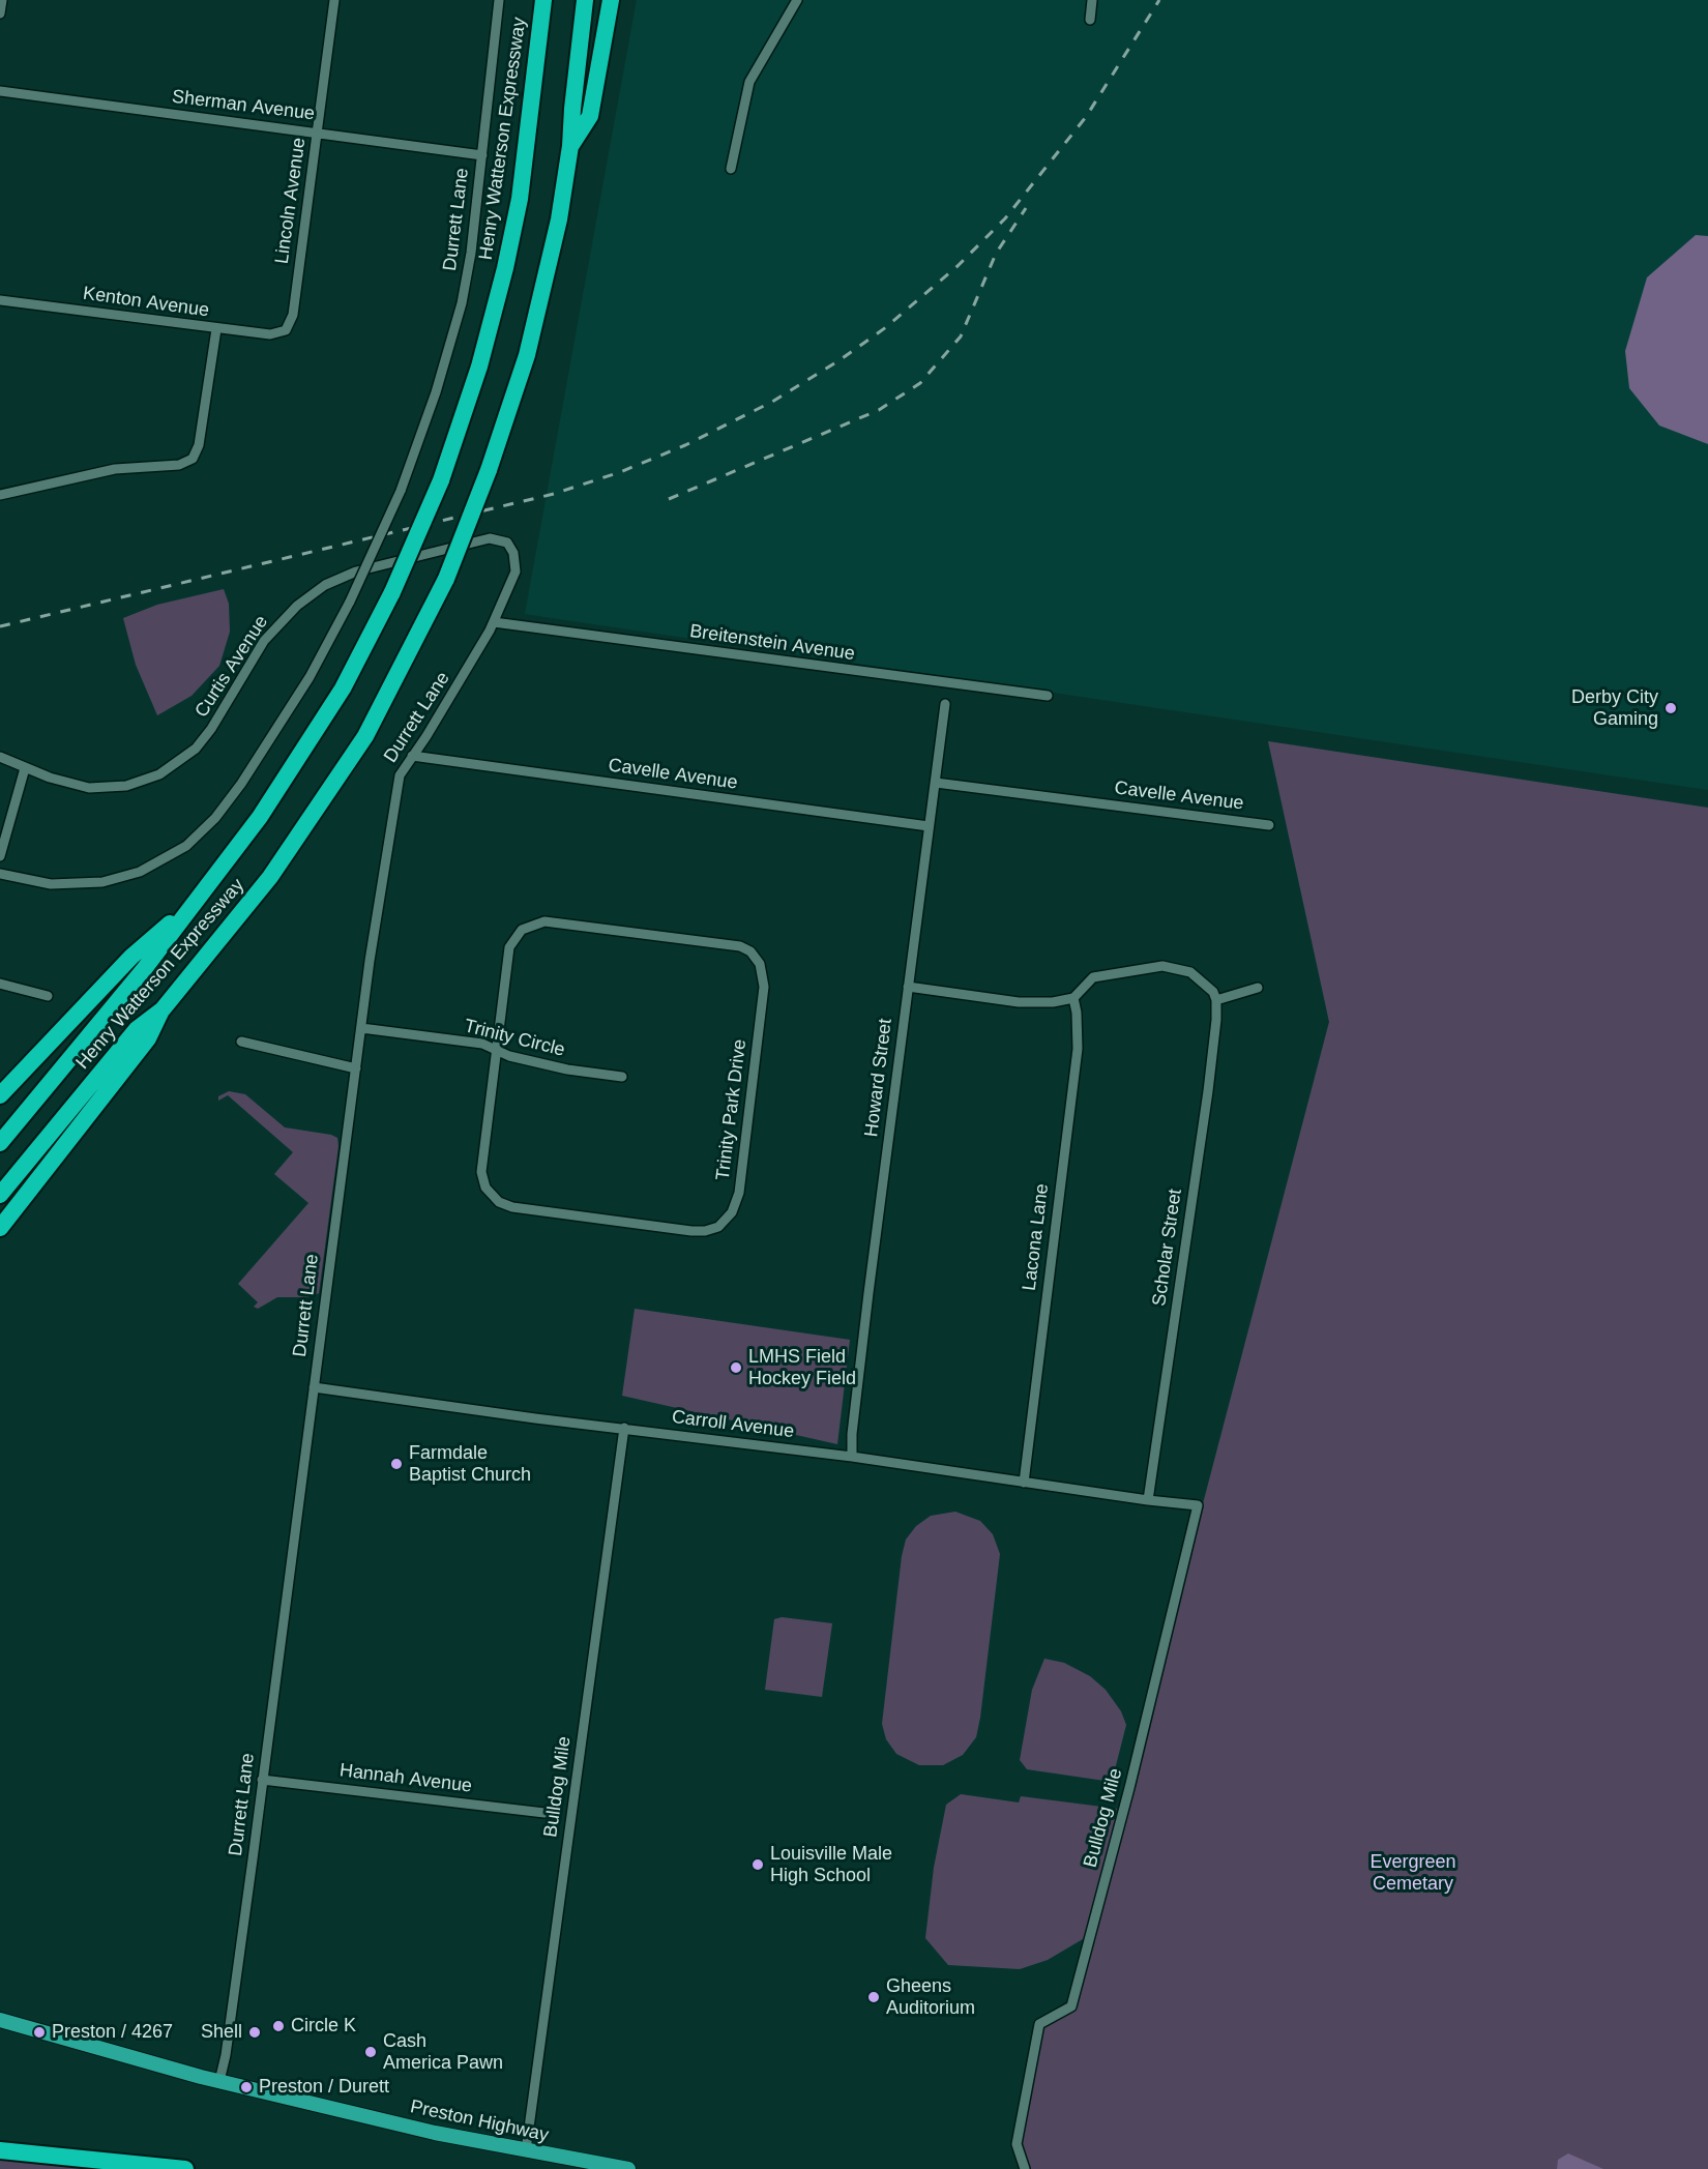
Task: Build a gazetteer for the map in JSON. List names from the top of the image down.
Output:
{
  "streets": {
    "highway": ["Henry Watterson Expressway"],
    "main road": ["Preston Highway"],
    "street": [
      "Sherman Avenue",
      "Lincoln Avenue",
      "Durrett Lane",
      "Kenton Avenue",
      "Breitenstein Avenue",
      "Curtis Avenue",
      "Cavelle Avenue",
      "Trinity Circle",
      "Howard Street",
      "Trinity Park Drive",
      "Lacona Lane",
      "Scholar Street",
      "Carroll Avenue",
      "Hannah Avenue",
      "Bulldog Mile"
    ]
  },
  "crossings": [
    ["Sherman Avenue", "Lincoln Avenue"],
    ["Sherman Avenue", "Durrett Lane"],
    ["Lincoln Avenue", "Kenton Avenue"],
    ["Durrett Lane", "Breitenstein Avenue"],
    ["Durrett Lane", "Curtis Avenue"],
    ["Durrett Lane", "Cavelle Avenue"],
    ["Durrett Lane", "Trinity Circle"],
    ["Durrett Lane", "Carroll Avenue"],
    ["Durrett Lane", "Hannah Avenue"],
    ["Durrett Lane", "Preston Highway"],
    ["Cavelle Avenue", "Howard Street"],
    ["Trinity Circle", "Trinity Park Drive"],
    ["Howard Street", "Carroll Avenue"],
    ["Lacona Lane", "Carroll Avenue"],
    ["Scholar Street", "Carroll Avenue"],
    ["Scholar Street", "Bulldog Mile"],
    ["Carroll Avenue", "Bulldog Mile"],
    ["Bulldog Mile", "Preston Highway"]
  ],
  "parks": ["Evergreen Cemetary"],
  "places": [
    "Derby City Gaming",
    "LMHS Field Hockey Field",
    "Farmdale Baptist Church",
    "Louisville Male High School",
    "Gheens Auditorium",
    "Circle K",
    "Preston / 4267",
    "Shell",
    "Cash America Pawn",
    "Preston / Durett"
  ]
}
